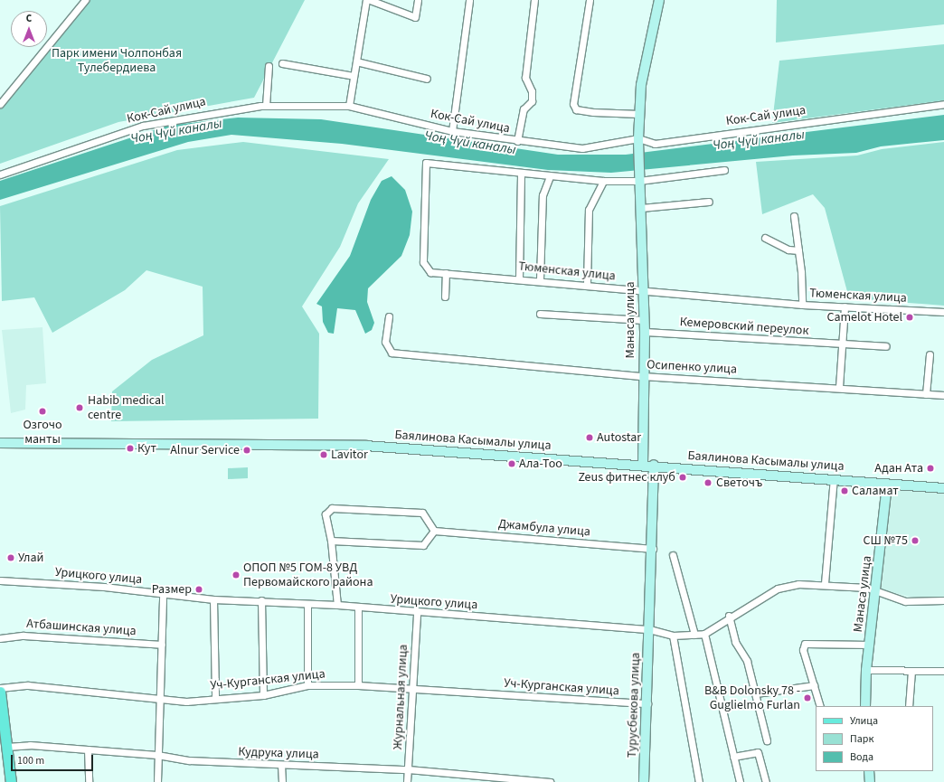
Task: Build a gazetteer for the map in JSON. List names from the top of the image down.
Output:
{
  "streets": {
    "street": [
      "Кок-Сай улица",
      "Тюменская улица",
      "Манаса улица",
      "Кемеровский переулок",
      "Осипенко улица",
      "Баялинова Касымалы улица",
      "Джамбула улица",
      "Урицкого улица",
      "Атбашинская улица",
      "Уч-Курганская улица",
      "Журнальная улица",
      "Турусбекова улица",
      "Кудрука улица"
    ]
  },
  "crossings": [
    ["Кок-Сай улица", "Манаса улица"],
    ["Тюменская улица", "Манаса улица"],
    ["Манаса улица", "Кемеровский переулок"],
    ["Манаса улица", "Осипенко улица"],
    ["Манаса улица", "Баялинова Касымалы улица"],
    ["Урицкого улица", "Журнальная улица"],
    ["Урицкого улица", "Турусбекова улица"],
    ["Уч-Курганская улица", "Журнальная улица"],
    ["Уч-Курганская улица", "Турусбекова улица"],
    ["Журнальная улица", "Кудрука улица"]
  ],
  "water": ["Чоң Чүй каналы"],
  "parks": ["Парк имени Чолпонбая Тулебердиева"],
  "places": [
    "Camelot Hotel",
    "Habib medical centre",
    "Озгочо манты",
    "Autostar",
    "Кут",
    "Alnur Service",
    "Lavitor",
    "Ала-Тоо",
    "Адан Ата",
    "Zeus фитнес клуб",
    "Светочъ",
    "Саламат",
    "СШ №75",
    "Улай",
    "ОПОП №5 ГОМ-8 УВД Первомайского района",
    "Размер",
    "B&B Dolonsky 78 - Guglielmo Furlan"
  ],
  "legend": ["Улица", "Парк", "Вода"],
  "scale_bar": "100 m",
  "north": "top"
}
